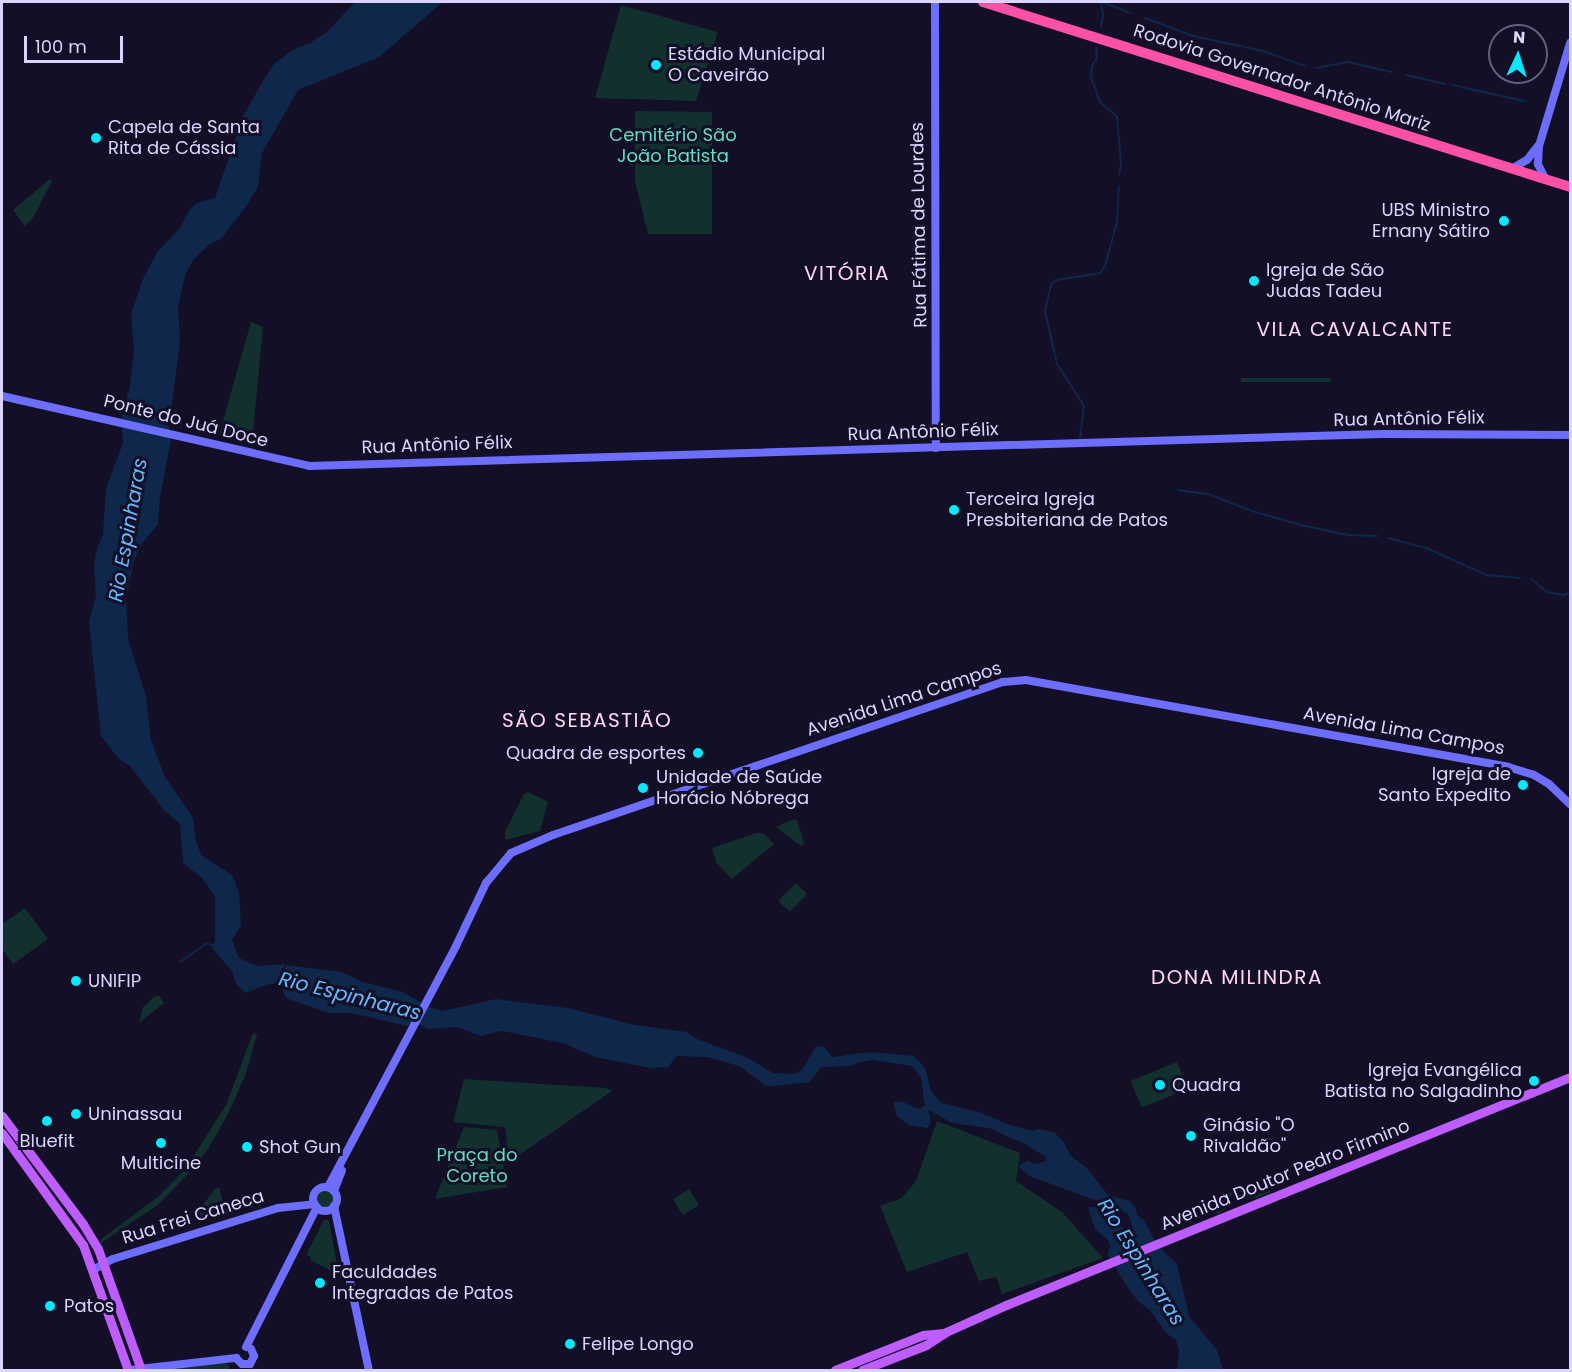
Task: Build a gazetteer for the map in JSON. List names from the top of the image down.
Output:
{
  "streets": {
    "highway": ["Rodovia Governador Antônio Mariz"],
    "main road": [
      "Rua Fátima de Lourdes",
      "Rua Antônio Félix",
      "Ponte do Juá Doce",
      "Avenida Lima Campos",
      "Avenida Doutor Pedro Firmino",
      "Rua Frei Caneca"
    ]
  },
  "crossings": [
    ["Rua Fátima de Lourdes", "Rua Antônio Félix"],
    ["Rua Antônio Félix", "Ponte do Juá Doce"],
    ["Avenida Lima Campos", "Rua Frei Caneca"]
  ],
  "districts": [
    "VITÓRIA",
    "VILA CAVALCANTE",
    "SÃO SEBASTIÃO",
    "DONA MILINDRA"
  ],
  "water": ["Rio Espinharas"],
  "parks": ["Cemitério São João Batista", "Praça do Coreto"],
  "places": [
    "Estádio Municipal O Caveirão",
    "Capela de Santa Rita de Cássia",
    "UBS Ministro Ernany Sátiro",
    "Igreja de São Judas Tadeu",
    "Terceira Igreja Presbiteriana de Patos",
    "Quadra de esportes",
    "Igreja de Santo Expedito",
    "Unidade de Saúde Horácio Nóbrega",
    "UNIFIP",
    "Igreja Evangélica Batista no Salgadinho",
    "Quadra",
    "Uninassau",
    "Bluefit",
    "Ginásio \"O Rivaldão\"",
    "Multicine",
    "Shot Gun",
    "Faculdades Integradas de Patos",
    "Patos",
    "Felipe Longo"
  ],
  "scale_bar": "100 m",
  "north": "top"
}
